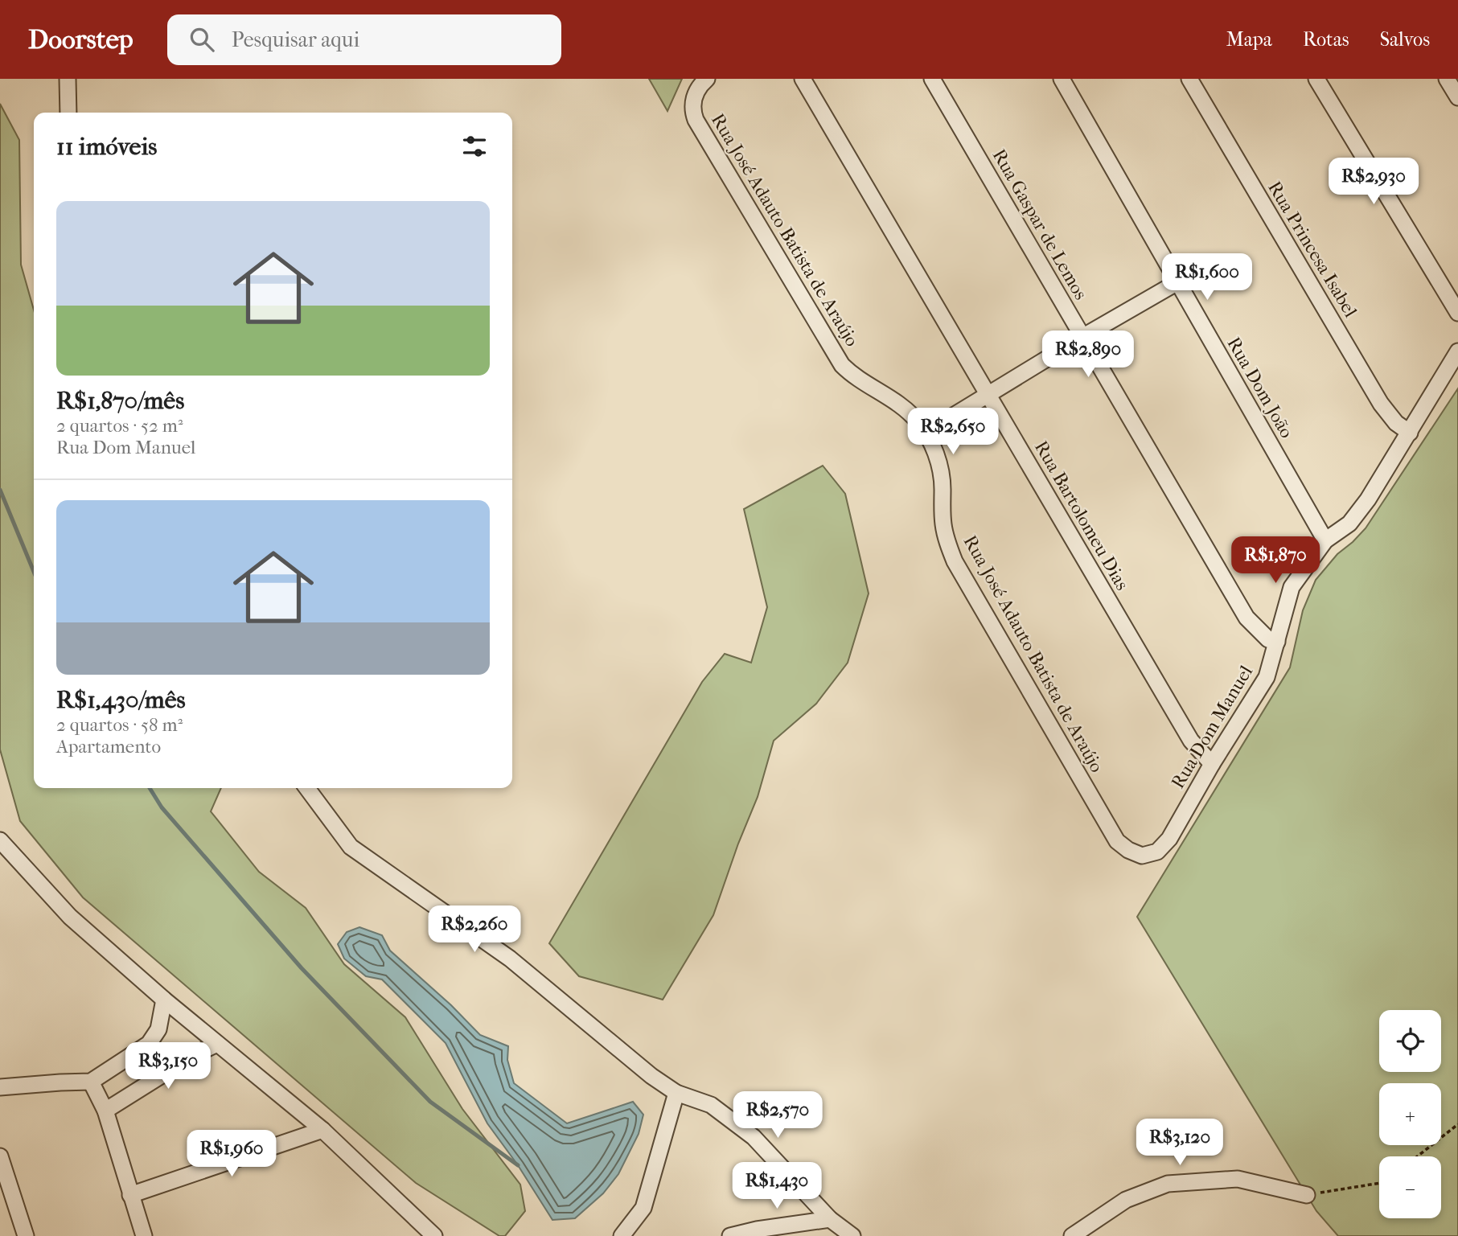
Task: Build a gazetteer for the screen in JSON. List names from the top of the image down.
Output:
{
  "streets": {
    "street": [
      "Rua Gaspar de Lemos",
      "Rua José Adauto Batista de Araújo",
      "Rua Princesa Isabel",
      "Rua Dom João",
      "Rua Bartolomeu Dias",
      "Rua Dom Manuel"
    ]
  },
  "crossings": [
    ["Rua Gaspar de Lemos", "Rua Dom Manuel"],
    ["Rua José Adauto Batista de Araújo", "Rua Dom Manuel"],
    ["Rua Princesa Isabel", "Rua Dom Manuel"],
    ["Rua Dom João", "Rua Dom Manuel"],
    ["Rua Bartolomeu Dias", "Rua Dom Manuel"]
  ],
  "page": {
    "header": "Doorstep",
    "search": "Pesquisar aqui",
    "nav": ["Mapa", "Rotas", "Salvos"],
    "heading": "11 imóveis",
    "price": [
      "R$2,930",
      "R$1,600",
      "R$2,890",
      "R$2,650",
      "R$1,870",
      "R$2,260",
      "R$3,150",
      "R$2,570",
      "R$3,120",
      "R$1,960",
      "R$1,430"
    ],
    "list": [
      {
        "name": "R$1,870/mês",
        "note": "2 quartos · 52 m² · Rua Dom Manuel"
      },
      {
        "name": "R$1,430/mês",
        "note": "2 quartos · 58 m² · Apartamento"
      }
    ],
    "map_buttons": ["+", "−"]
  }
}
